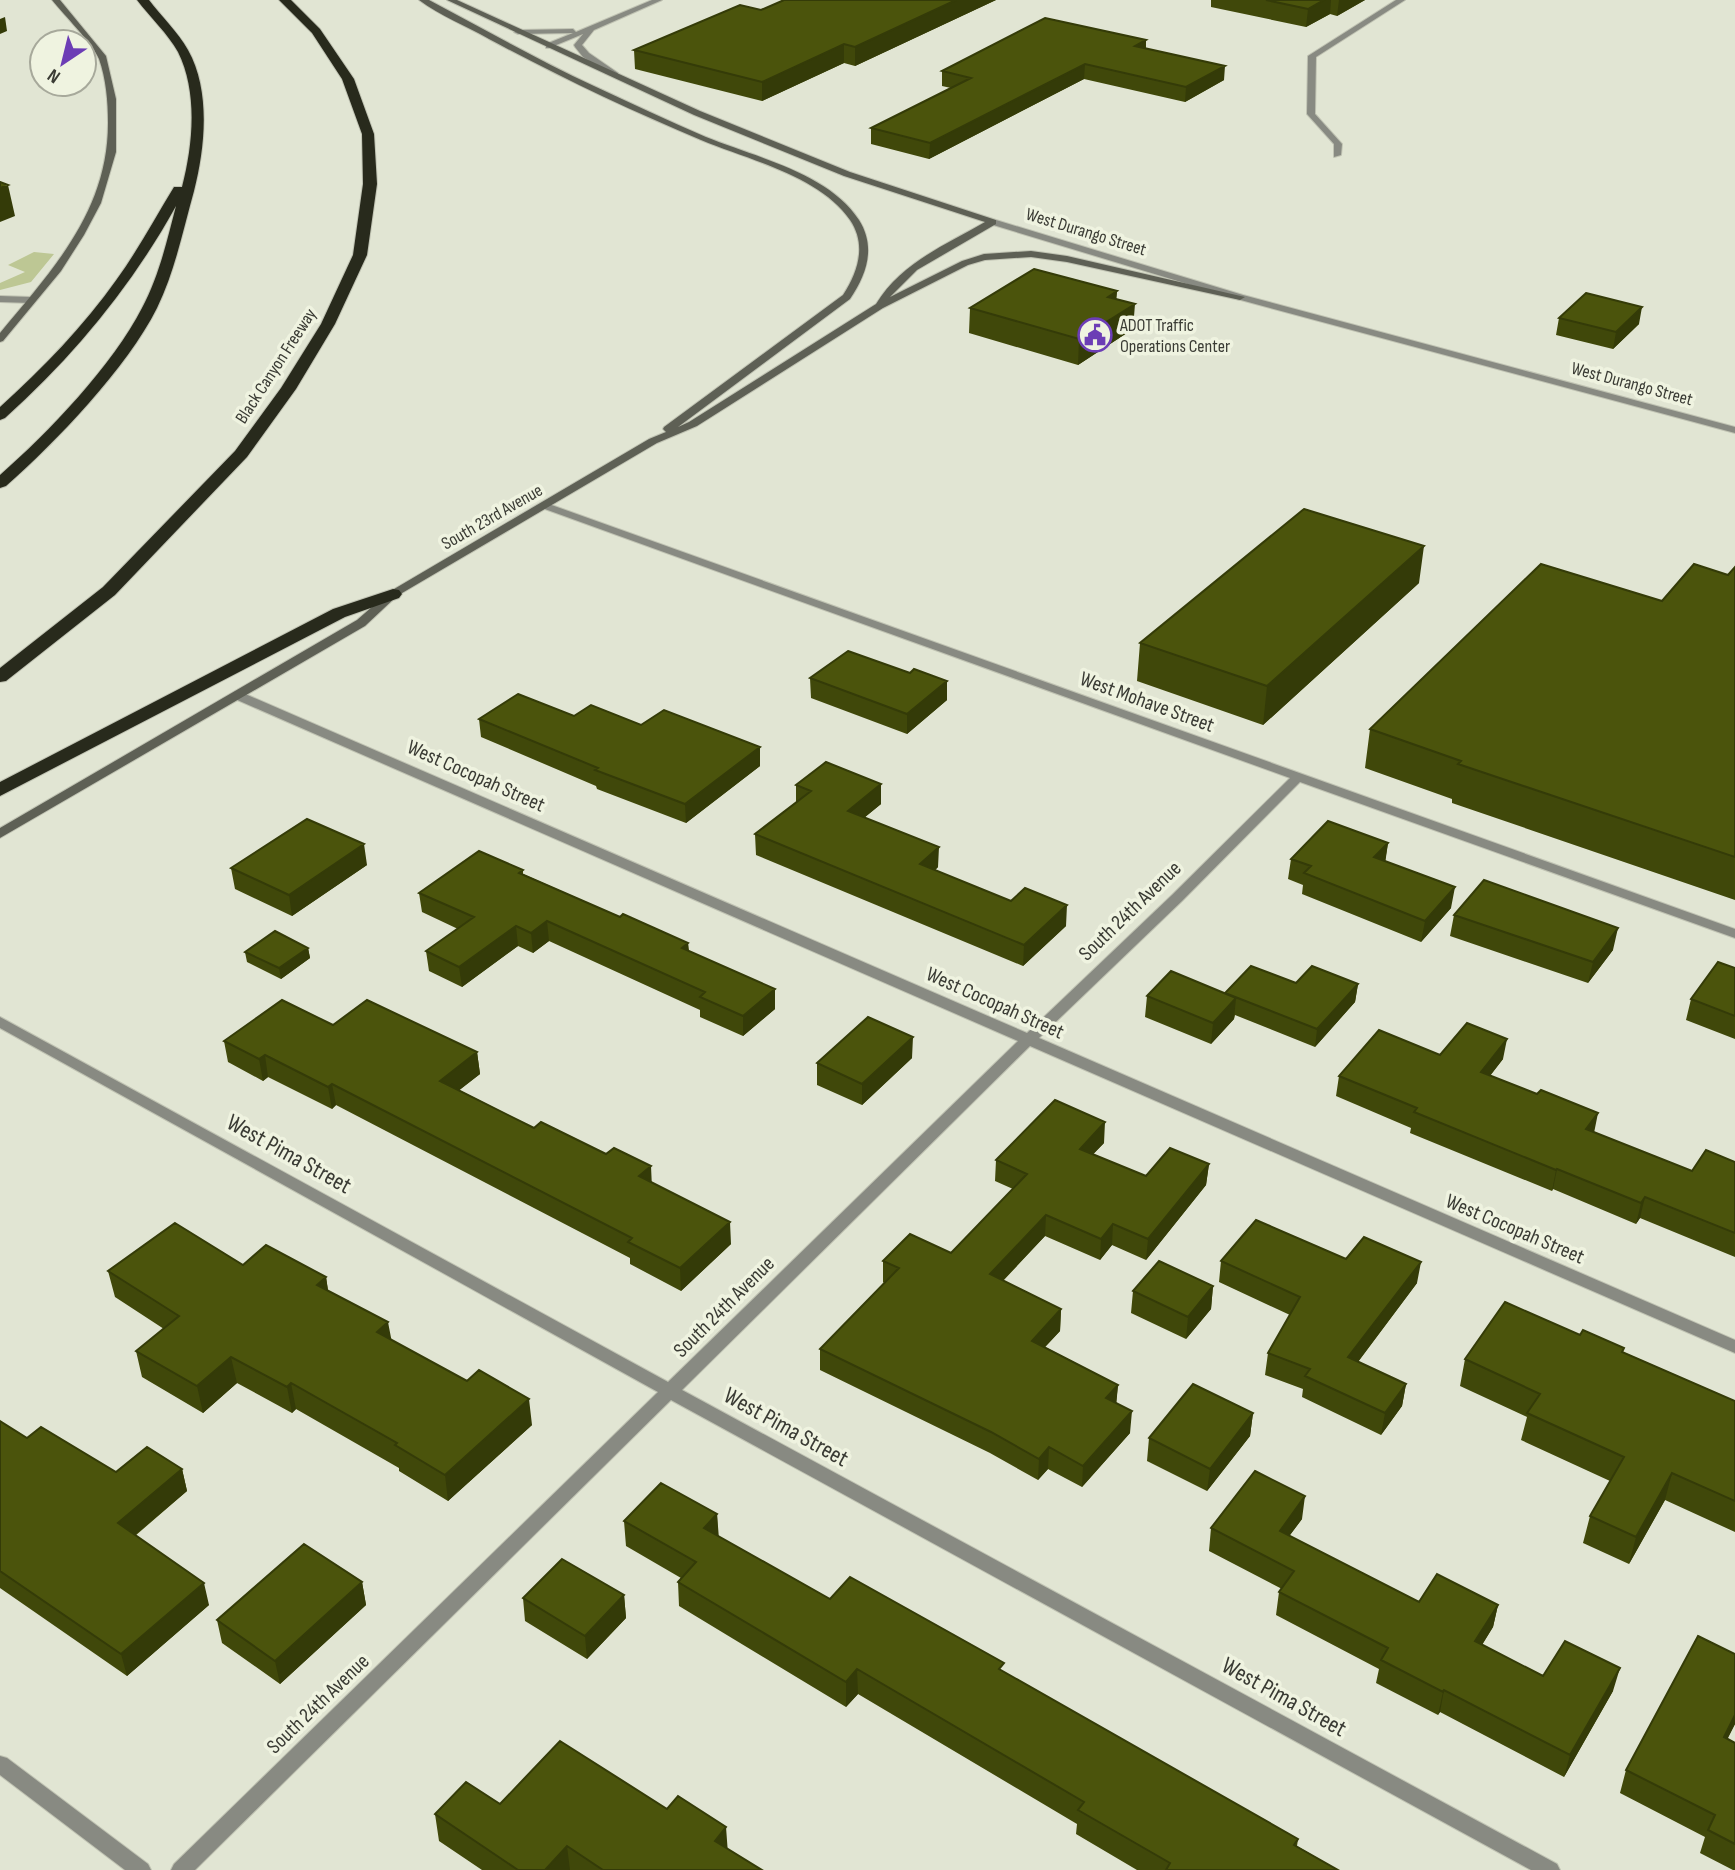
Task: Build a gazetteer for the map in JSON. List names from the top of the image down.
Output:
{
  "streets": {
    "highway": ["Black Canyon Freeway"],
    "main road": ["West Durango Street", "South 23rd Avenue"],
    "street": [
      "West Mohave Street",
      "West Cocopah Street",
      "South 24th Avenue",
      "West Pima Street"
    ]
  },
  "crossings": [
    ["West Durango Street", "South 23rd Avenue"],
    ["South 23rd Avenue", "West Mohave Street"],
    ["South 23rd Avenue", "West Cocopah Street"],
    ["West Mohave Street", "South 24th Avenue"],
    ["West Cocopah Street", "South 24th Avenue"],
    ["South 24th Avenue", "West Pima Street"]
  ],
  "places": {
    "public building": ["ADOT Traffic Operations Center"]
  },
  "north": "bottom left"
}
